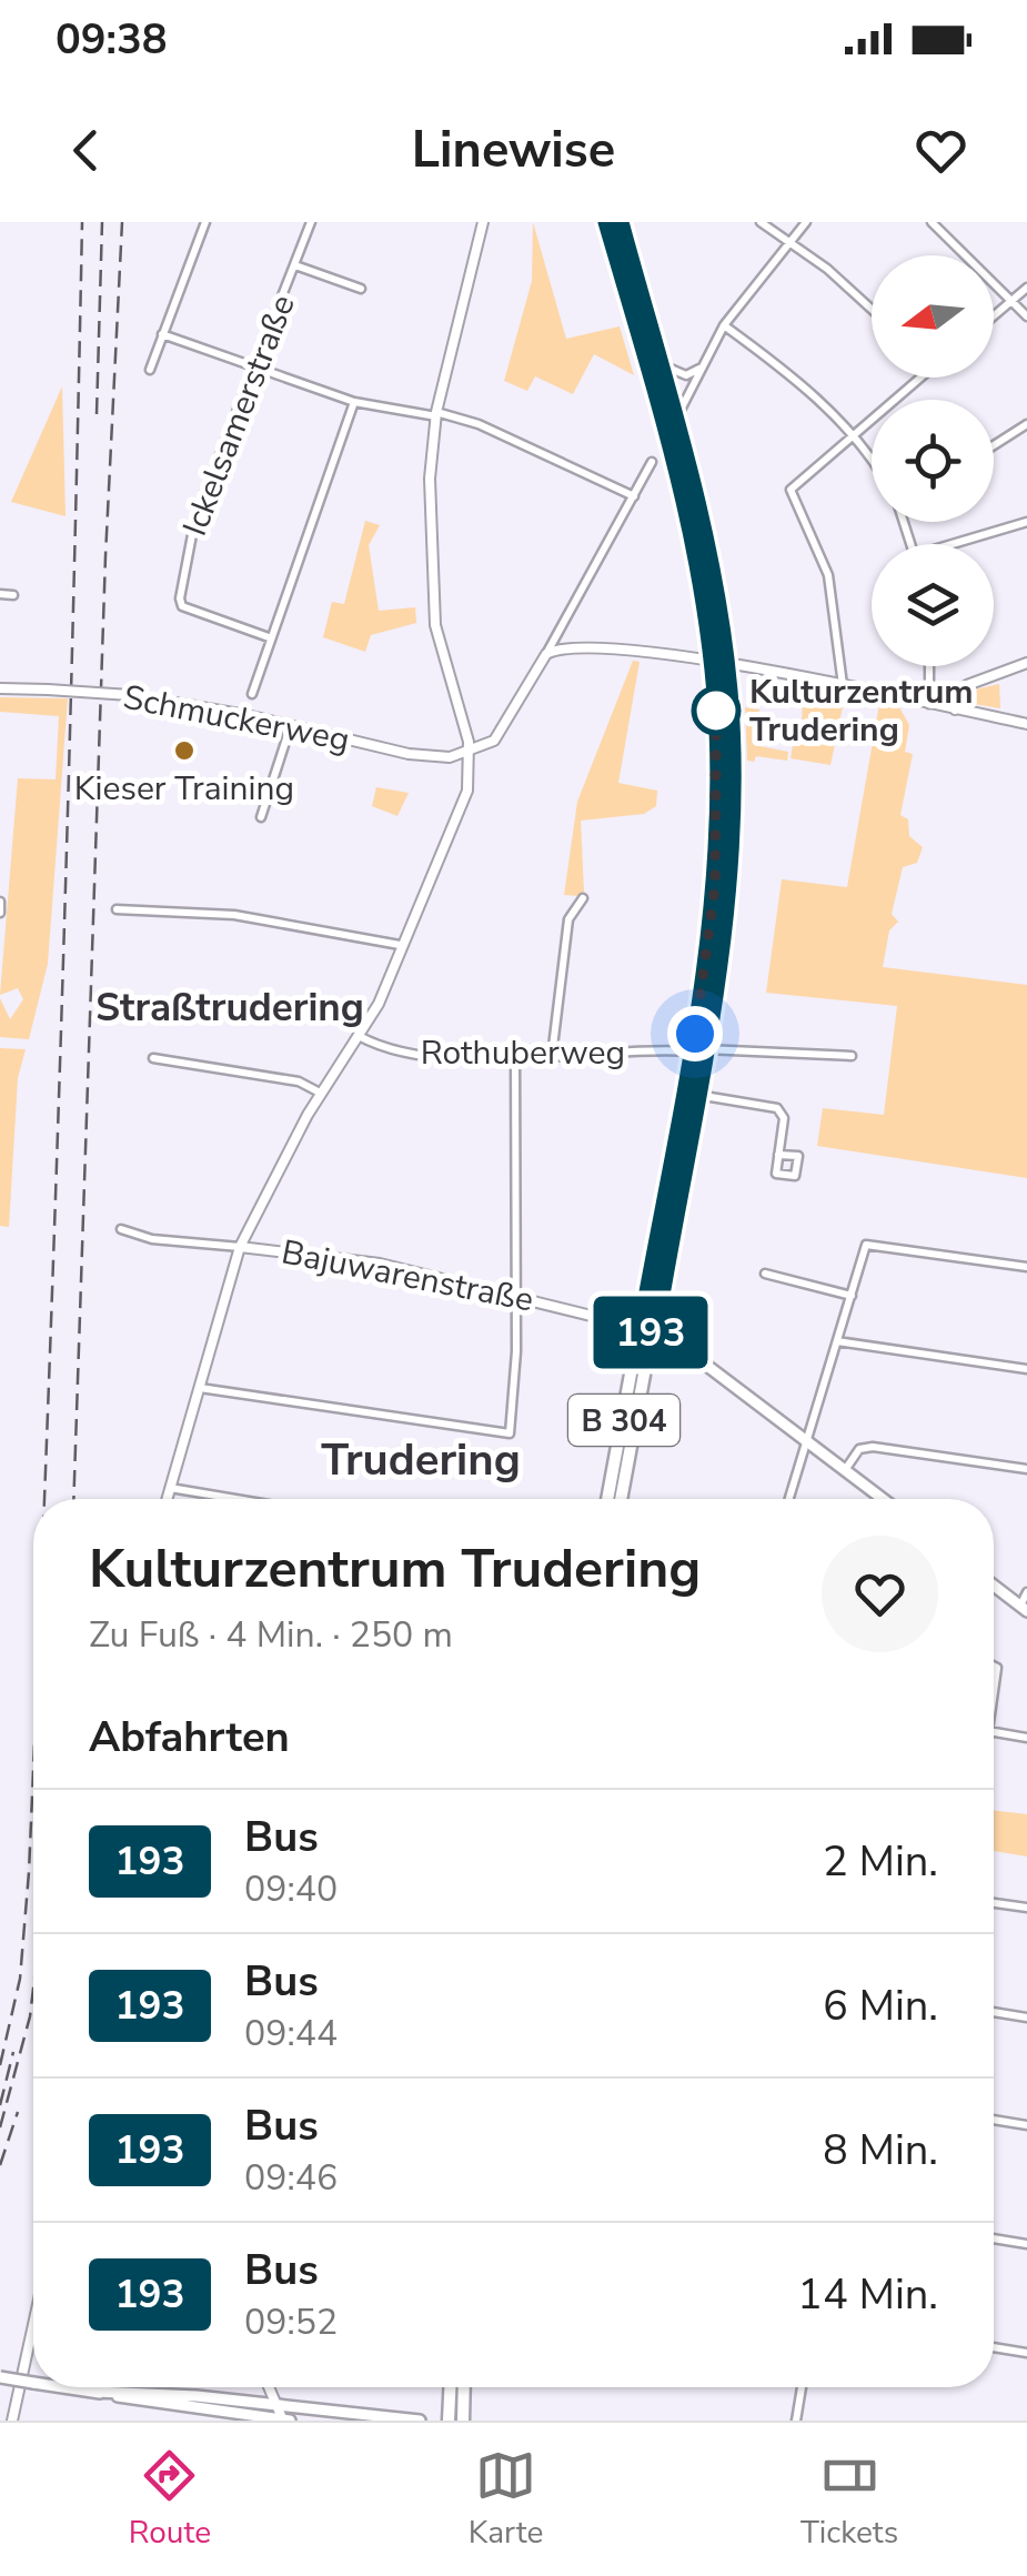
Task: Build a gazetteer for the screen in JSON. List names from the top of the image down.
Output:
{
  "streets": {
    "main road": ["Bajuwarenstraße", "B 304"],
    "street": ["Ickelsamerstraße", "Schmuckerweg", "Rothuberweg"]
  },
  "crossings": [
    ["Rothuberweg", "B 304"],
    ["Bajuwarenstraße", "B 304"]
  ],
  "districts": ["Straßtrudering", "Trudering"],
  "places": ["Kulturzentrum Trudering", "Kieser Training"],
  "lines": ["bus line 193"],
  "north": "left",
  "page": {
    "status": "09:38",
    "header": "Linewise",
    "on_map": "193",
    "heading": [
      ["Kulturzentrum Trudering", "Zu Fuß · 4 Min. · 250 m"],
      "Abfahrten"
    ],
    "list": [
      {
        "mark": "193",
        "name": "Bus",
        "note": "09:40",
        "value": "2 Min."
      },
      {
        "mark": "193",
        "name": "Bus",
        "note": "09:44",
        "value": "6 Min."
      },
      {
        "mark": "193",
        "name": "Bus",
        "note": "09:46",
        "value": "8 Min."
      },
      {
        "mark": "193",
        "name": "Bus",
        "note": "09:52",
        "value": "14 Min."
      }
    ],
    "tabs": ["Route", "Karte", "Tickets"]
  }
}
